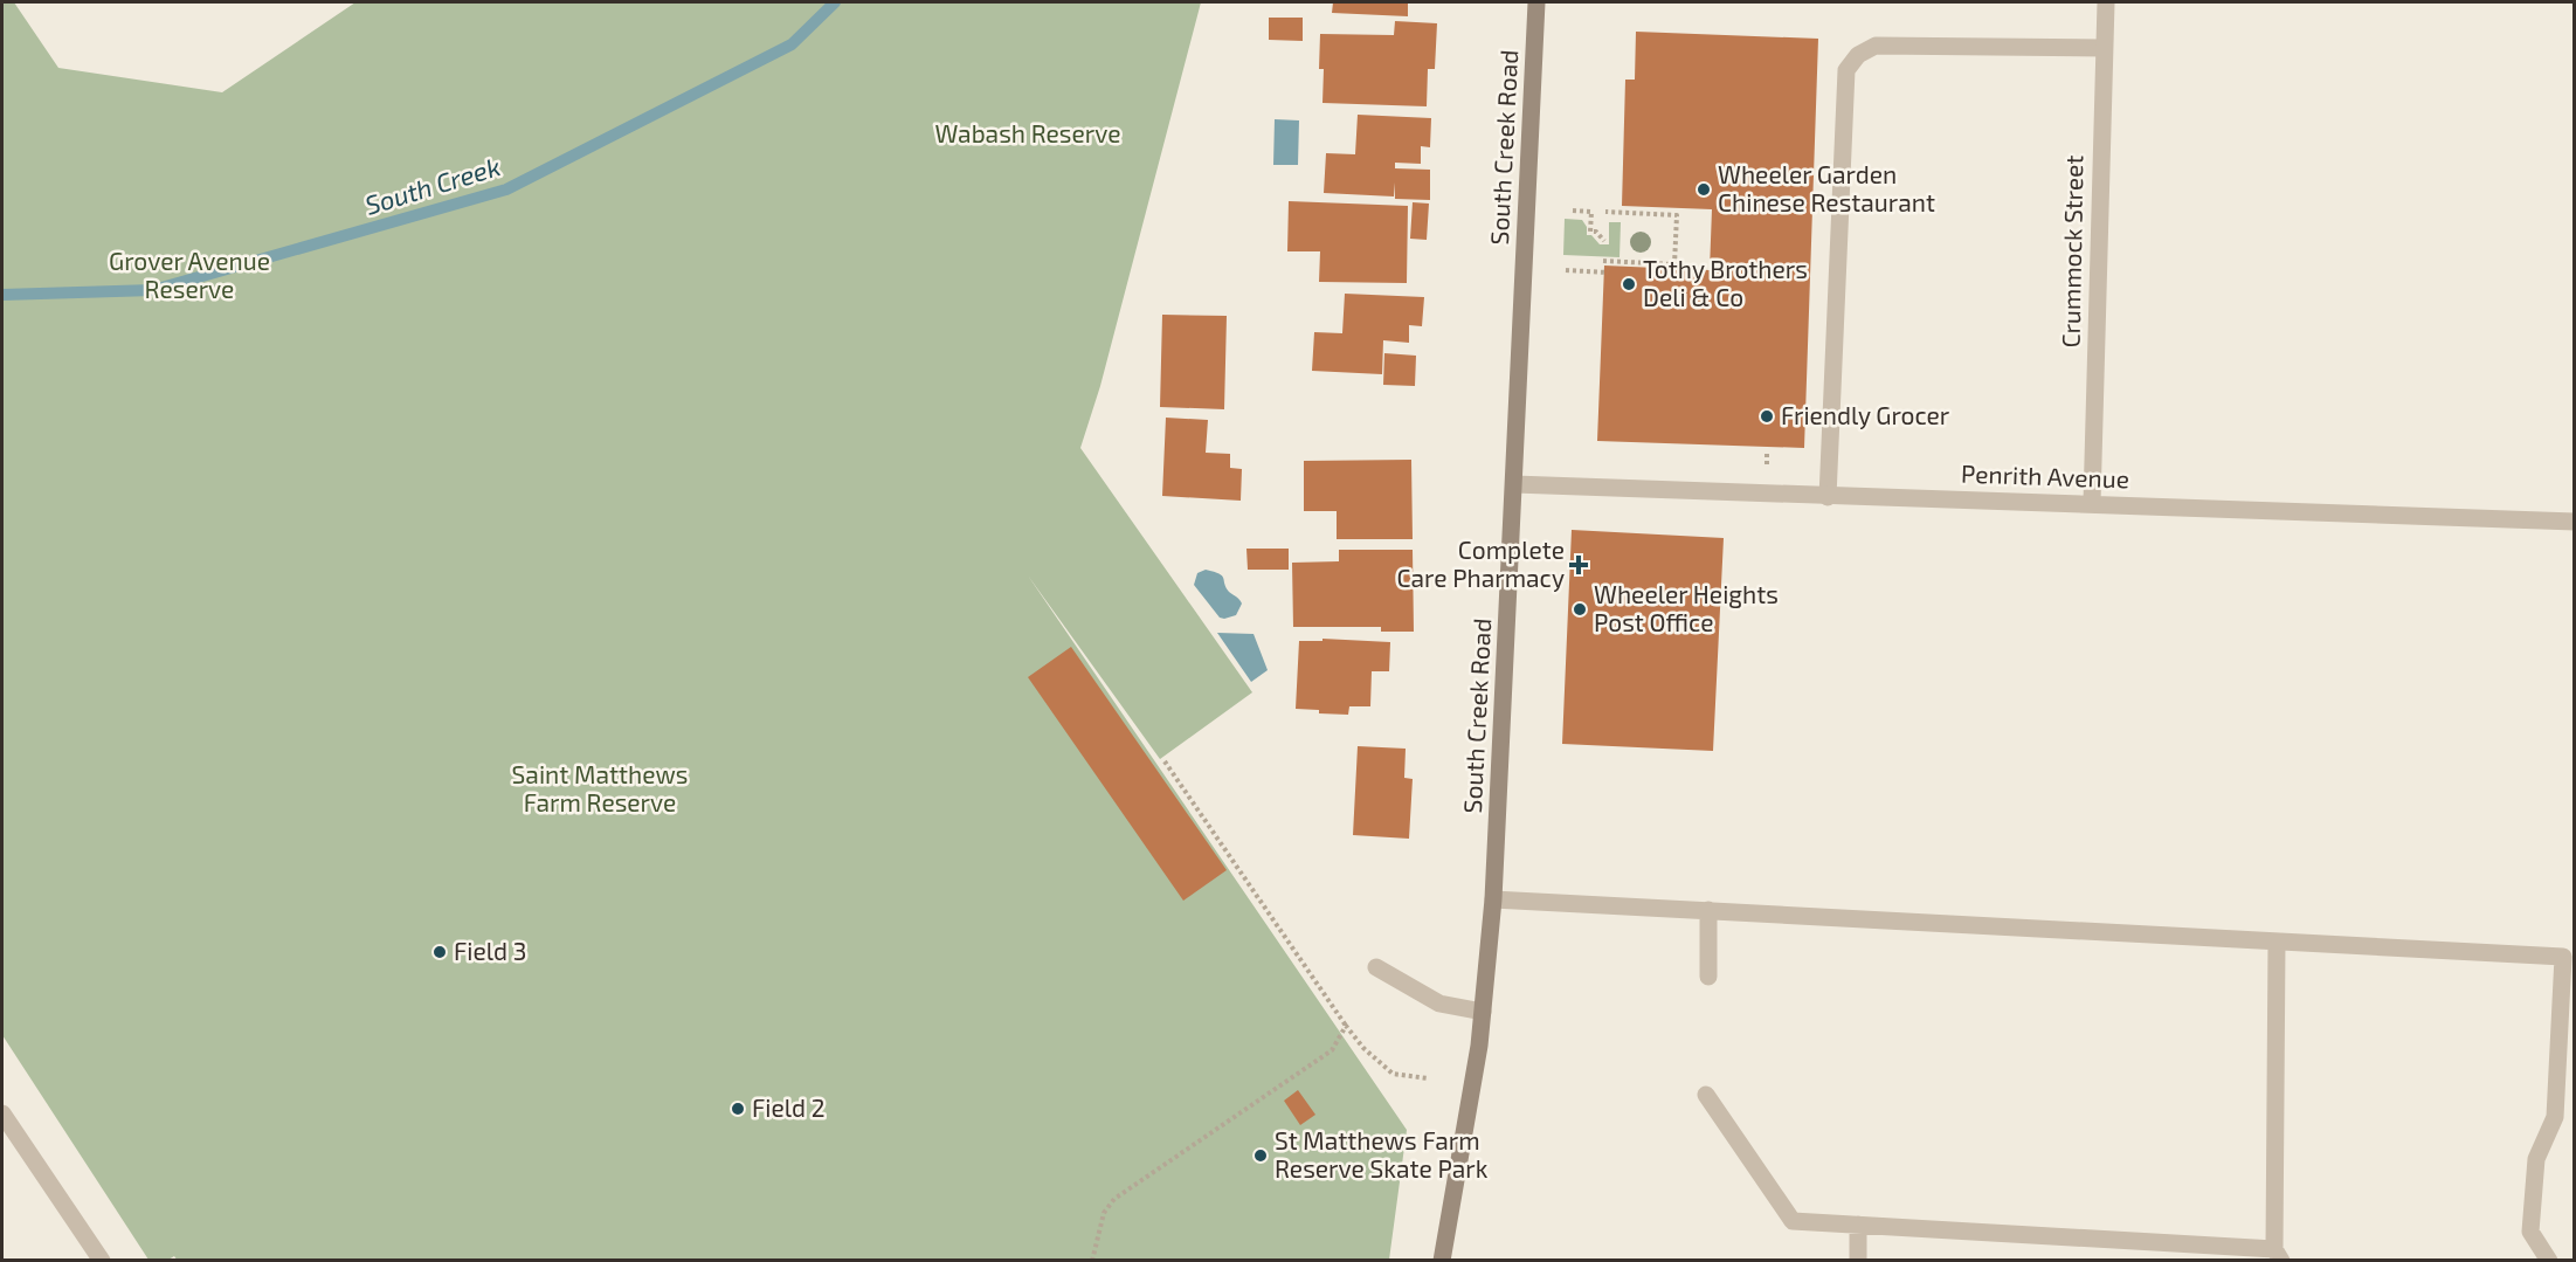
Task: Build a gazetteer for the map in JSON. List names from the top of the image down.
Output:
{
  "streets": {
    "street": ["South Creek Road", "Crummock Street", "Penrith Avenue"]
  },
  "crossings": [
    ["South Creek Road", "Penrith Avenue"],
    ["Crummock Street", "Penrith Avenue"]
  ],
  "water": ["South Creek"],
  "parks": ["Wabash Reserve", "Grover Avenue Reserve", "Saint Matthews Farm Reserve"],
  "places": {
    "other": [
      "Wheeler Garden Chinese Restaurant",
      "Tothy Brothers Deli & Co",
      "Friendly Grocer",
      "Wheeler Heights Post Office",
      "Field 3",
      "Field 2",
      "St Matthews Farm Reserve Skate Park"
    ],
    "health": ["Complete Care Pharmacy"]
  }
}
